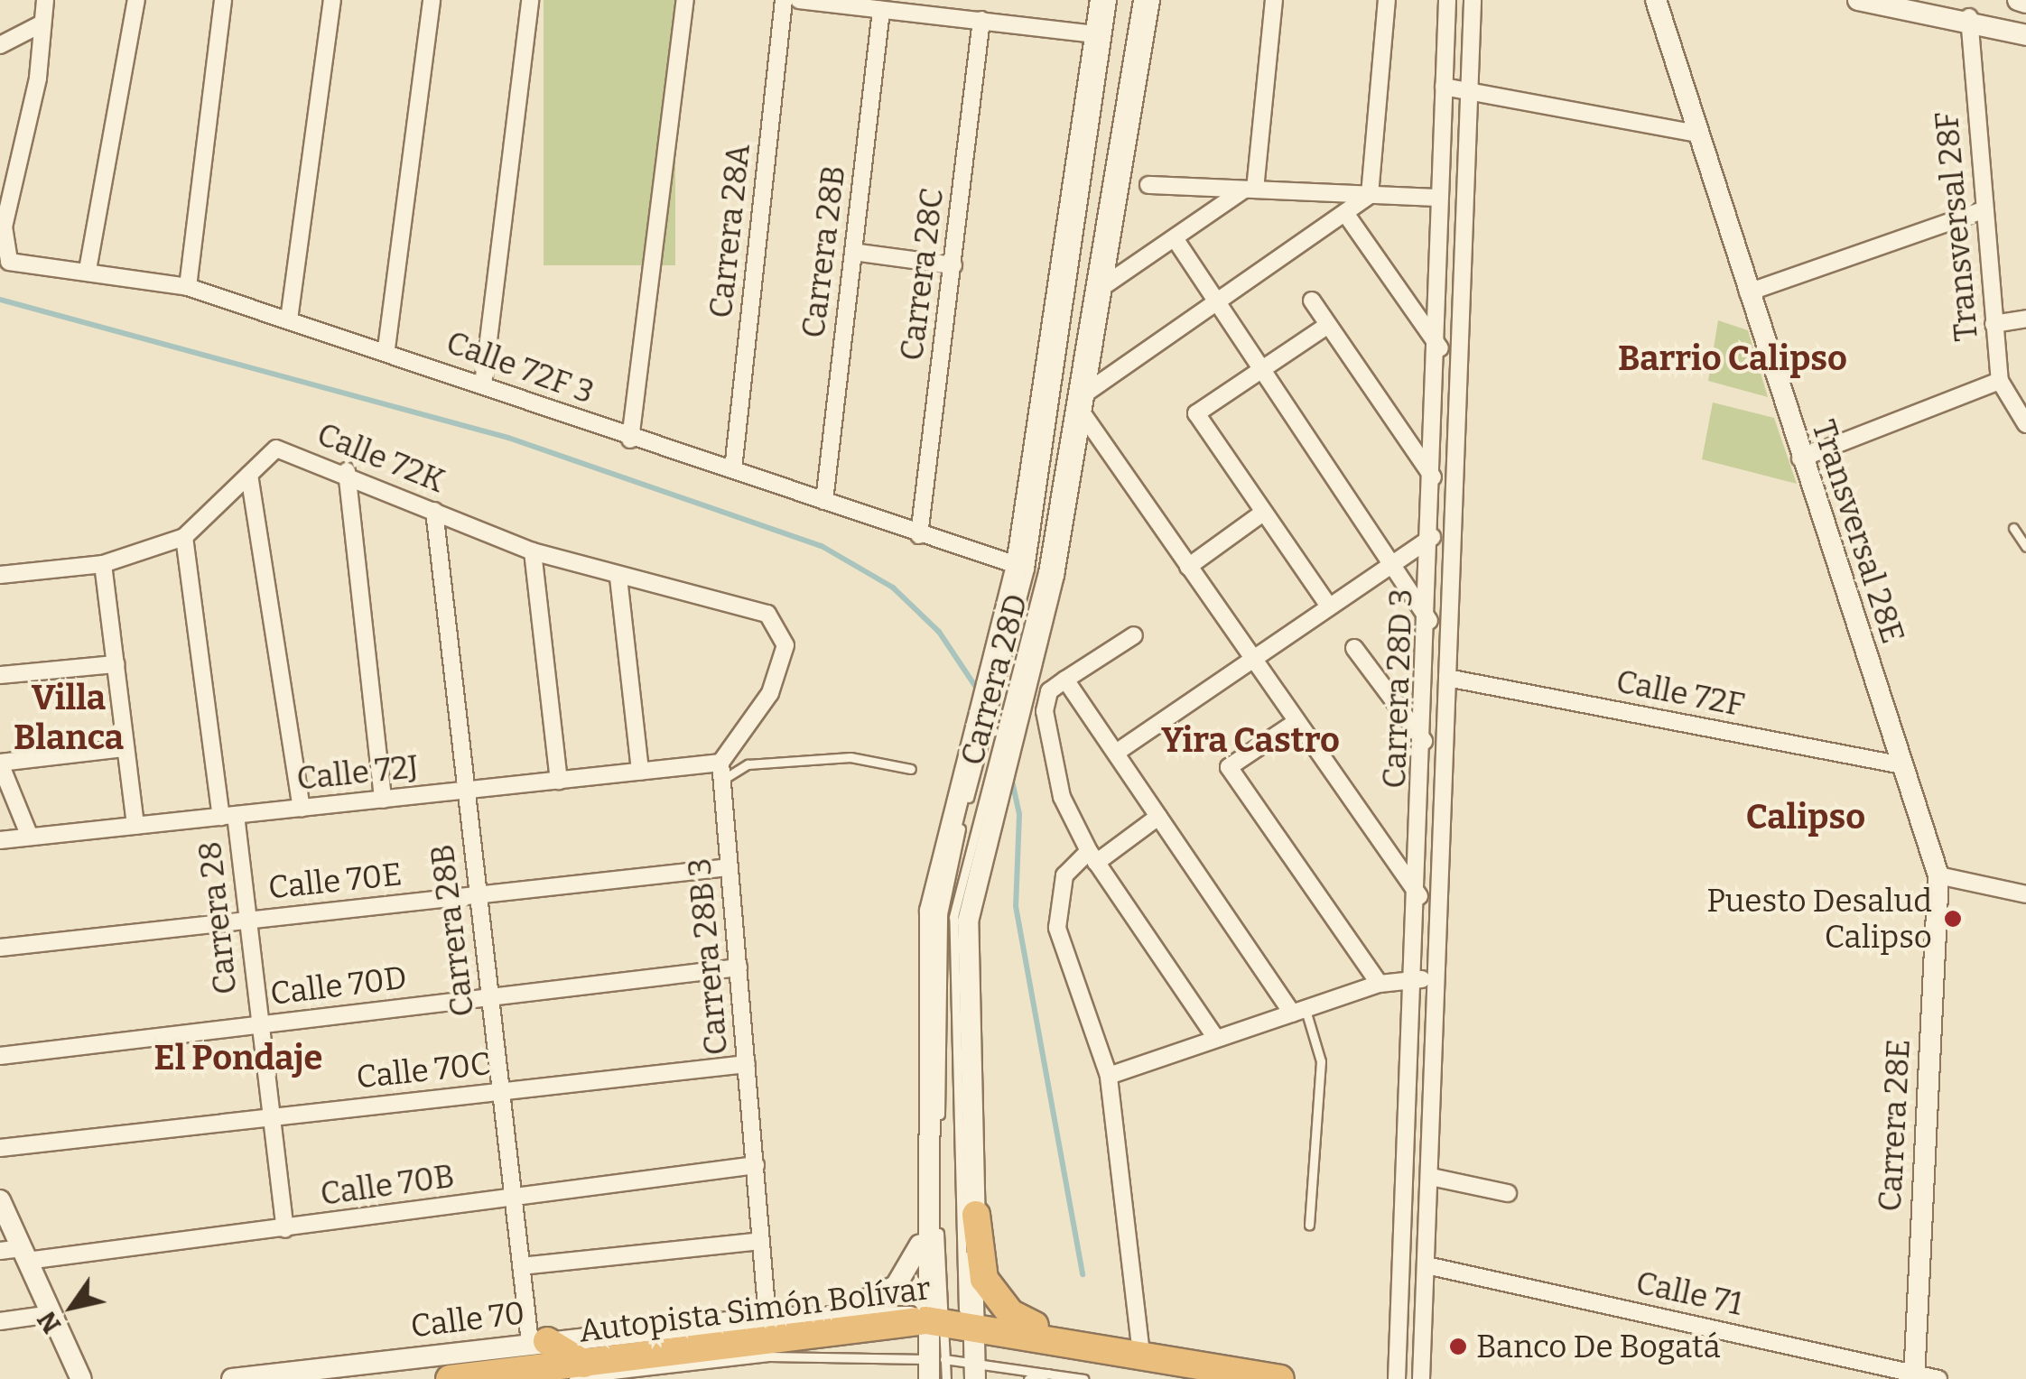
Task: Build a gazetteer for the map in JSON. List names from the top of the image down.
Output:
{
  "streets": {
    "highway": ["Autopista Simón Bolívar"],
    "street": [
      "Transversal 28F",
      "Carrera 28A",
      "Carrera 28B",
      "Carrera 28C",
      "Calle 72F 3",
      "Calle 72K",
      "Transversal 28E",
      "Carrera 28D",
      "Carrera 28D 3",
      "Calle 72F",
      "Calle 72J",
      "Calle 70E",
      "Carrera 28",
      "Carrera 28B 3",
      "Calle 70D",
      "Calle 70C",
      "Carrera 28E",
      "Calle 70B",
      "Calle 71",
      "Calle 70"
    ]
  },
  "crossings": [
    ["Carrera 28A", "Calle 72F 3"],
    ["Carrera 28B", "Calle 72F 3"],
    ["Carrera 28B", "Calle 72K"],
    ["Carrera 28B", "Calle 72J"],
    ["Carrera 28B", "Calle 70E"],
    ["Carrera 28B", "Calle 70D"],
    ["Carrera 28B", "Calle 70C"],
    ["Carrera 28B", "Calle 70B"],
    ["Carrera 28B", "Calle 70"],
    ["Carrera 28C", "Calle 72F 3"],
    ["Calle 72F 3", "Carrera 28D"],
    ["Calle 72K", "Calle 72J"],
    ["Calle 72K", "Carrera 28"],
    ["Calle 72K", "Carrera 28B 3"],
    ["Transversal 28E", "Calle 72F"],
    ["Transversal 28E", "Carrera 28E"],
    ["Carrera 28D", "Autopista Simón Bolívar"],
    ["Carrera 28D", "Calle 70"],
    ["Carrera 28D 3", "Calle 72F"],
    ["Carrera 28D 3", "Calle 71"],
    ["Calle 72J", "Carrera 28"],
    ["Calle 72J", "Carrera 28B 3"],
    ["Calle 70E", "Carrera 28"],
    ["Calle 70E", "Carrera 28B 3"],
    ["Carrera 28", "Calle 70D"],
    ["Carrera 28", "Calle 70C"],
    ["Carrera 28", "Calle 70B"],
    ["Carrera 28B 3", "Calle 70D"],
    ["Carrera 28B 3", "Calle 70C"],
    ["Carrera 28B 3", "Calle 70B"],
    ["Carrera 28B 3", "Calle 70"],
    ["Carrera 28E", "Calle 71"],
    ["Autopista Simón Bolívar", "Calle 70"]
  ],
  "districts": [
    "Barrio Calipso",
    "Villa Blanca",
    "Yira Castro",
    "Calipso",
    "El Pondaje"
  ],
  "places": ["Puesto Desalud Calipso", "Banco De Bogatá"],
  "north": "bottom left"
}
